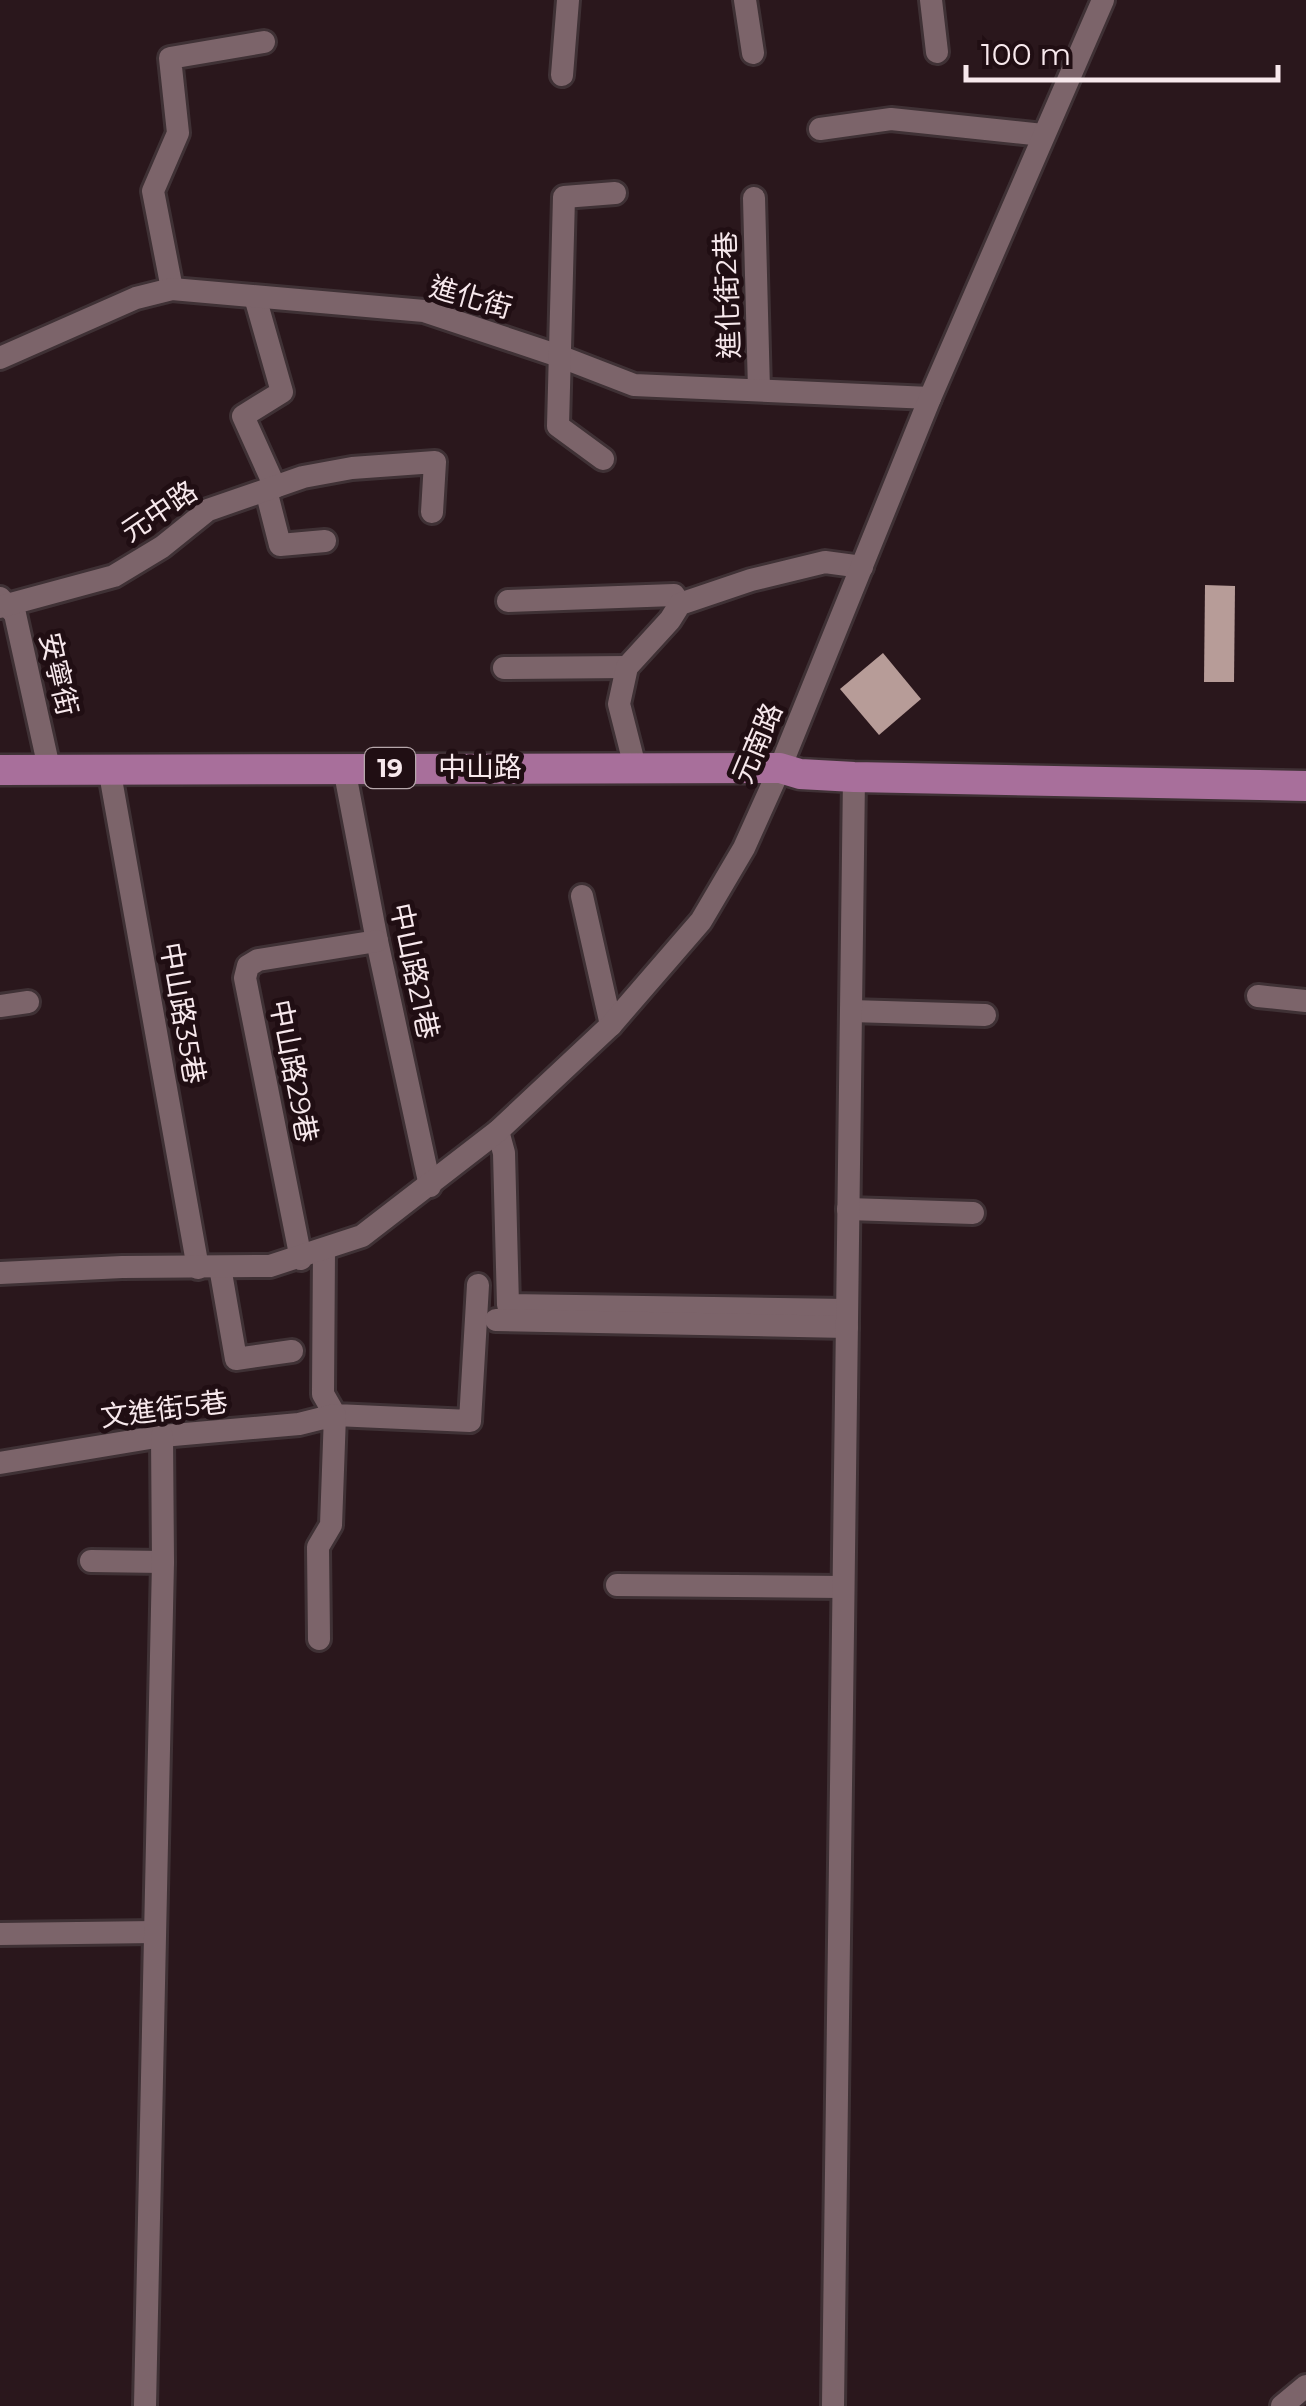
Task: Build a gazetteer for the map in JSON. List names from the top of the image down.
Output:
{
  "streets": {
    "main road": ["中山路", "19"],
    "street": [
      "進化街2巷",
      "進化街",
      "元中路",
      "安寧街",
      "元南路",
      "中山路21巷",
      "中山路35巷",
      "中山路29巷",
      "文進街5巷"
    ]
  },
  "crossings": [
    ["進化街2巷", "進化街"],
    ["進化街", "元南路"],
    ["元中路", "安寧街"],
    ["安寧街", "中山路"],
    ["元南路", "中山路"],
    ["元南路", "中山路21巷"],
    ["元南路", "中山路35巷"],
    ["元南路", "中山路29巷"],
    ["中山路", "中山路21巷"],
    ["中山路", "中山路35巷"],
    ["中山路21巷", "中山路29巷"]
  ],
  "scale_bar": "100 m"
}
